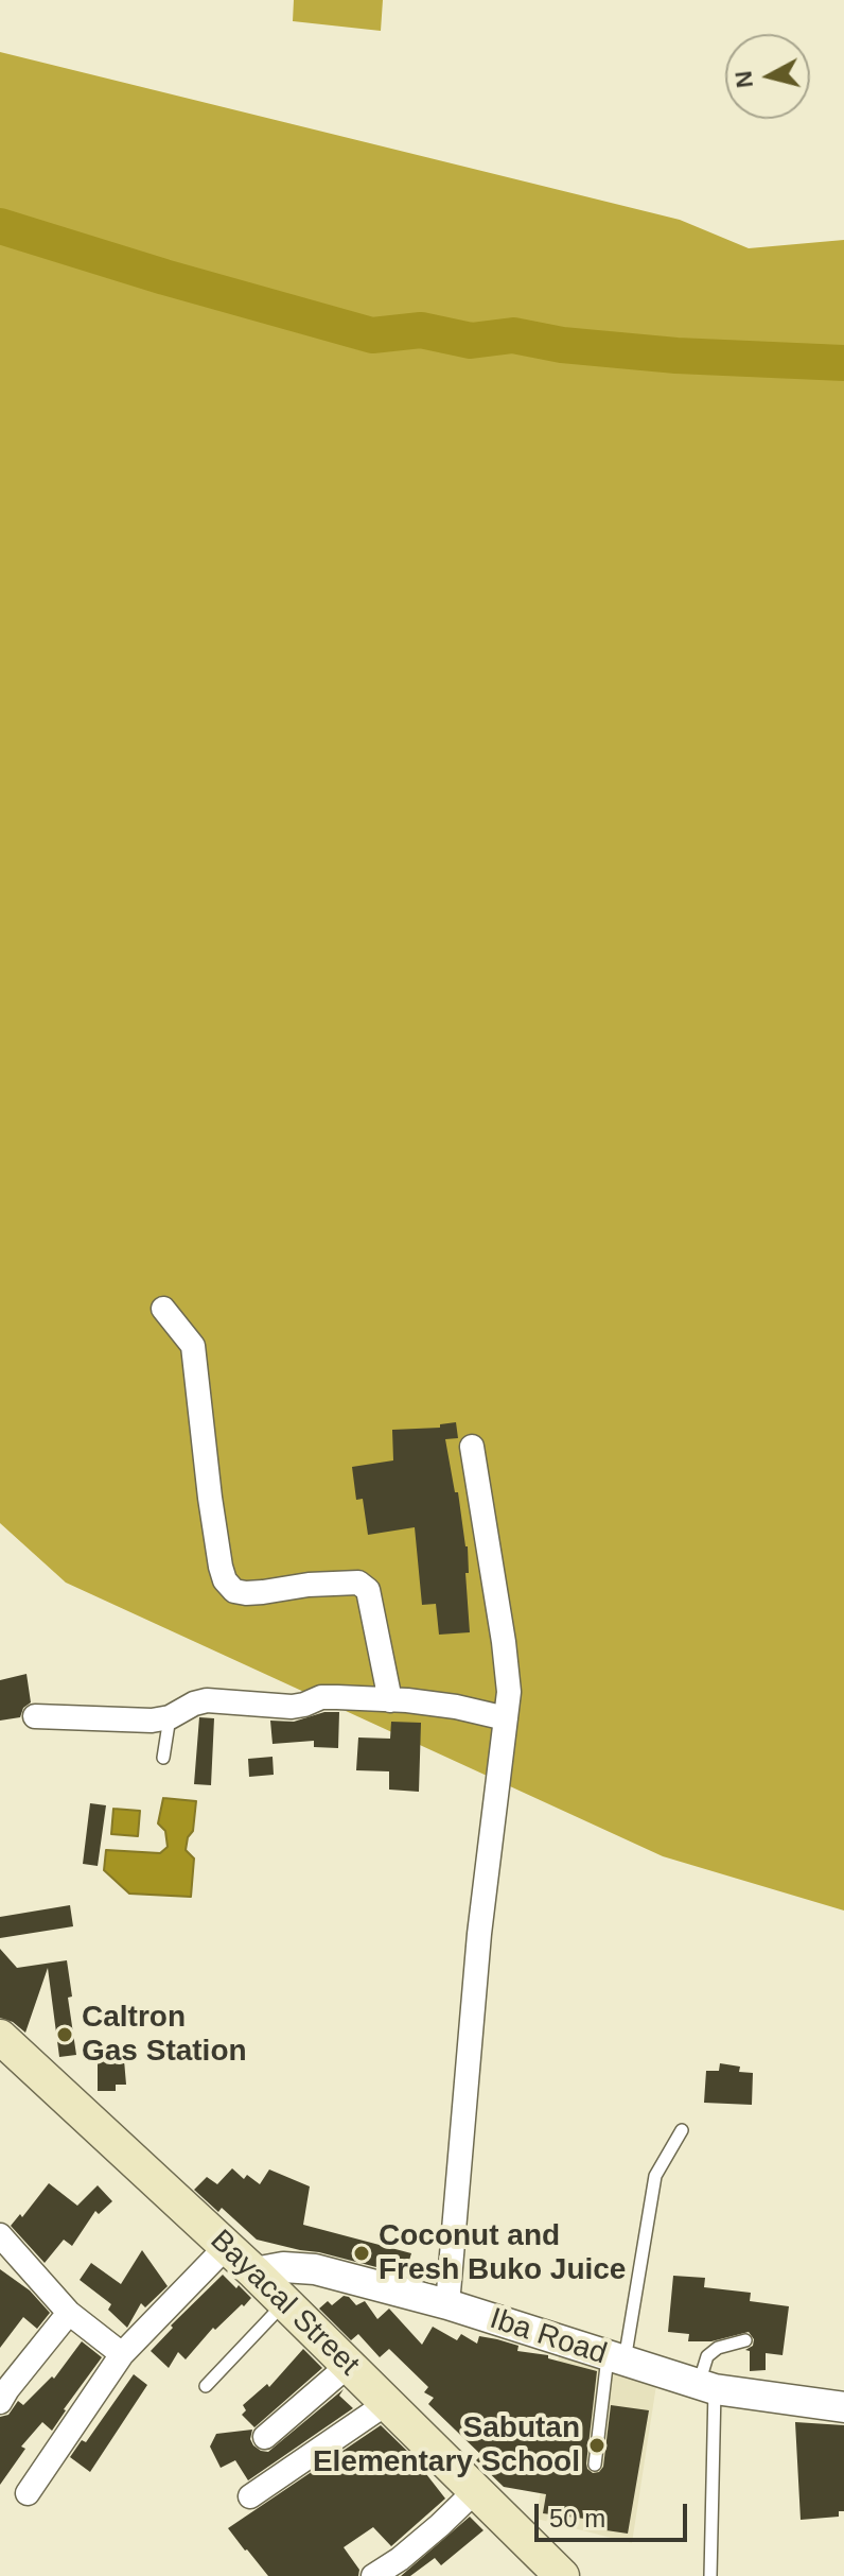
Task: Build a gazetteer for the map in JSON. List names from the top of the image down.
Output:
{
  "streets": {
    "main road": ["Bayacal Street"],
    "street": ["Iba Road"]
  },
  "crossings": [
    ["Bayacal Street", "Iba Road"]
  ],
  "places": ["Caltron Gas Station", "Coconut and Fresh Buko Juice", "Sabutan Elementary School"],
  "scale_bar": "50 m",
  "north": "left"
}
